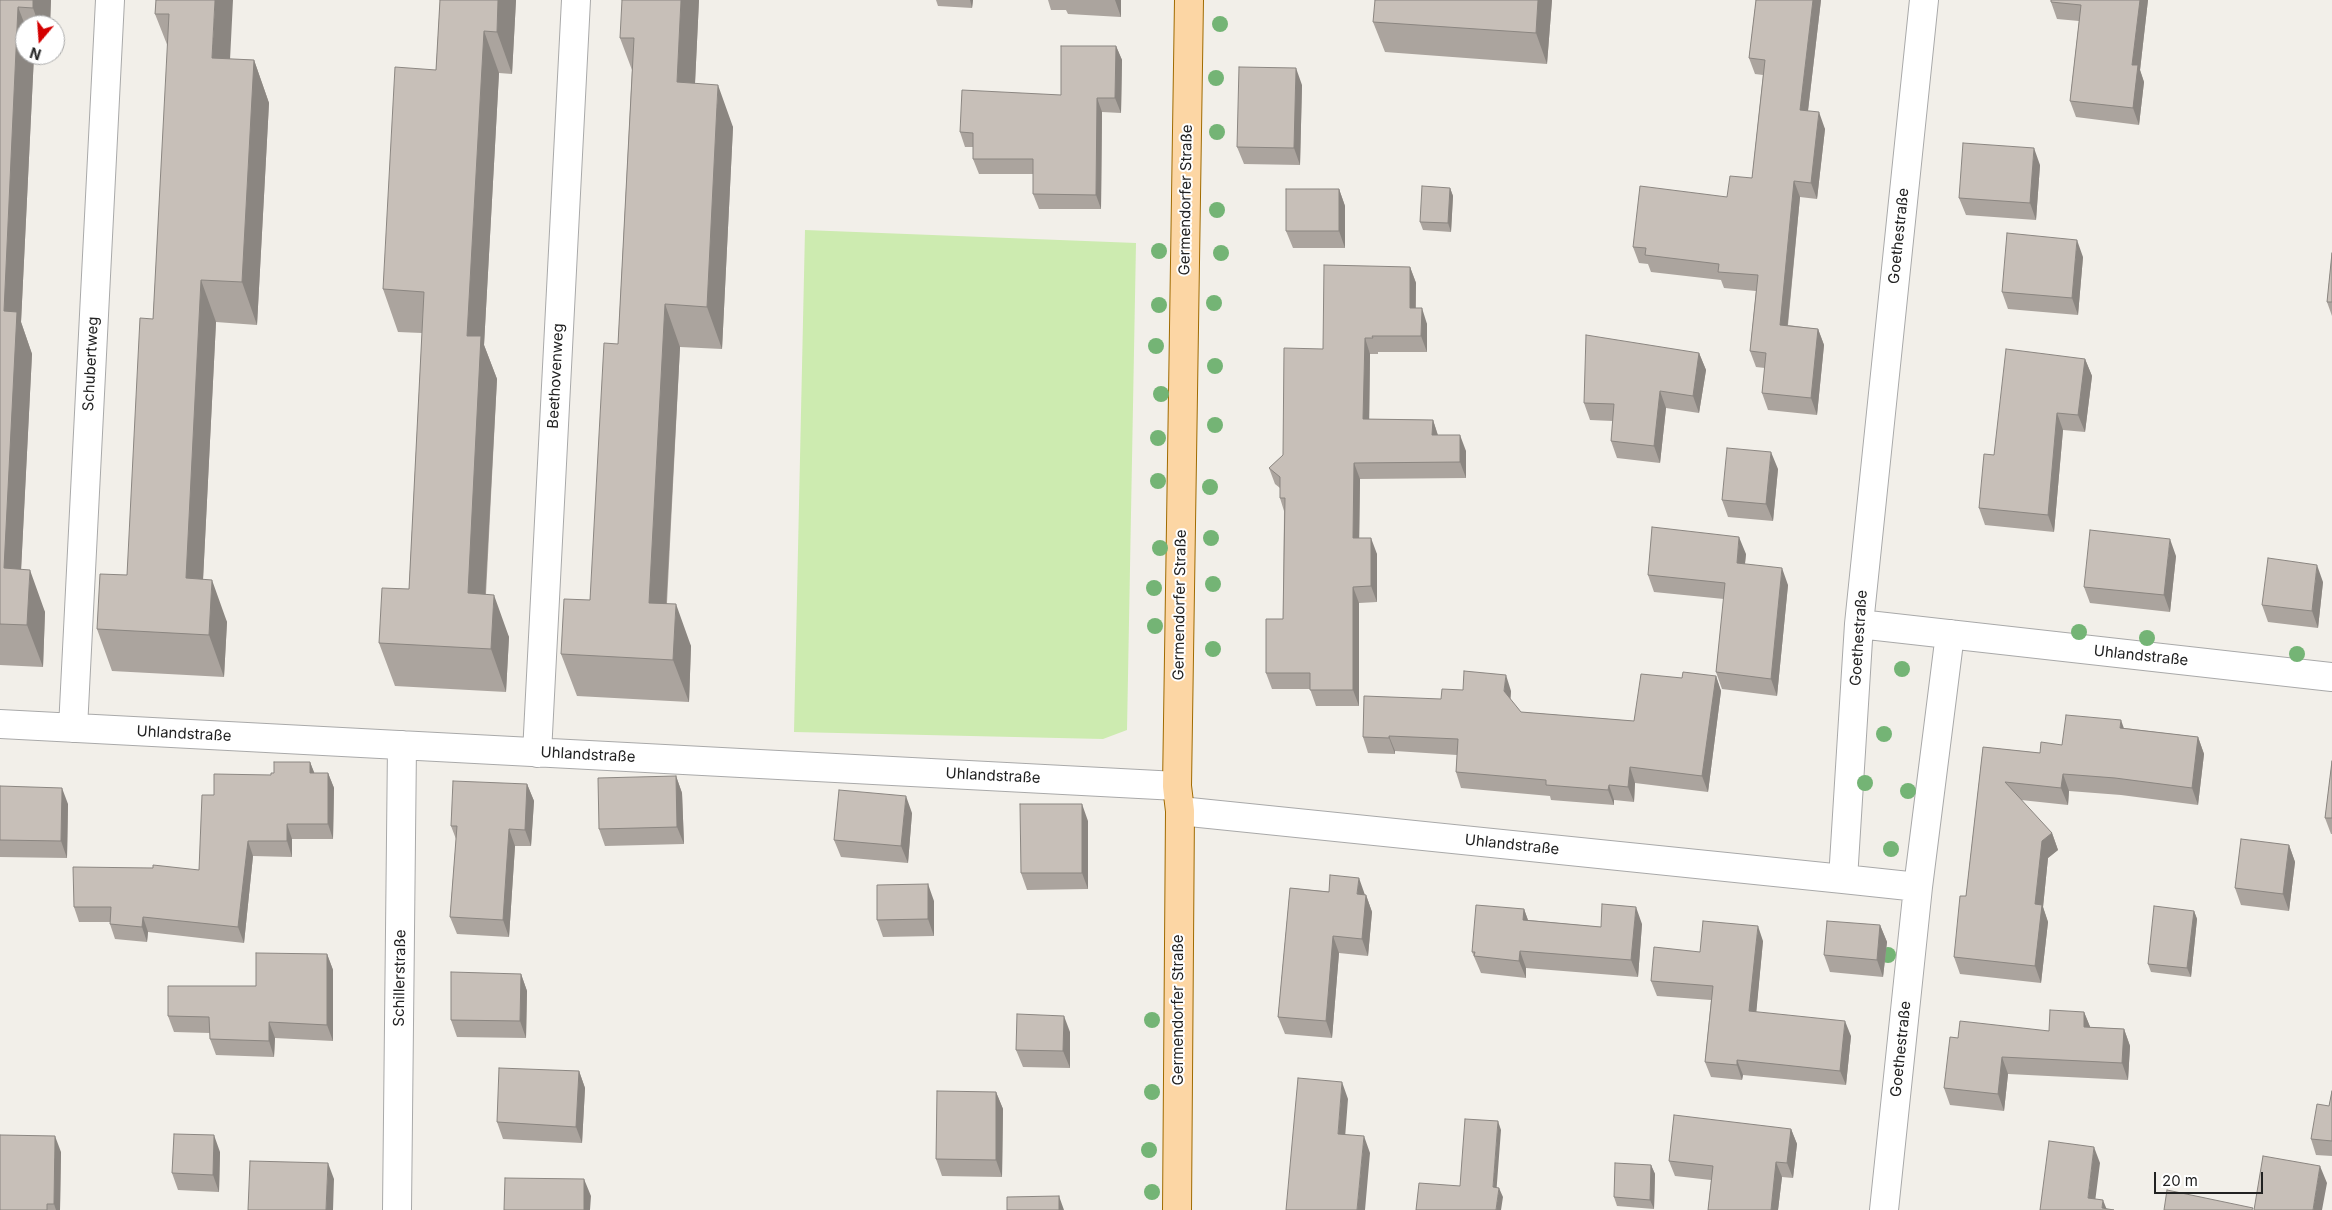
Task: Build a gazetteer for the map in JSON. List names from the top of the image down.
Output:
{
  "streets": {
    "main road": ["Germendorfer Straße"],
    "street": [
      "Goethestraße",
      "Schubertweg",
      "Beethovenweg",
      "Uhlandstraße",
      "Schillerstraße"
    ]
  },
  "crossings": [
    ["Germendorfer Straße", "Uhlandstraße"],
    ["Goethestraße", "Uhlandstraße"],
    ["Schubertweg", "Uhlandstraße"],
    ["Beethovenweg", "Uhlandstraße"],
    ["Uhlandstraße", "Schillerstraße"]
  ],
  "scale_bar": "20 m",
  "north": "bottom"
}
